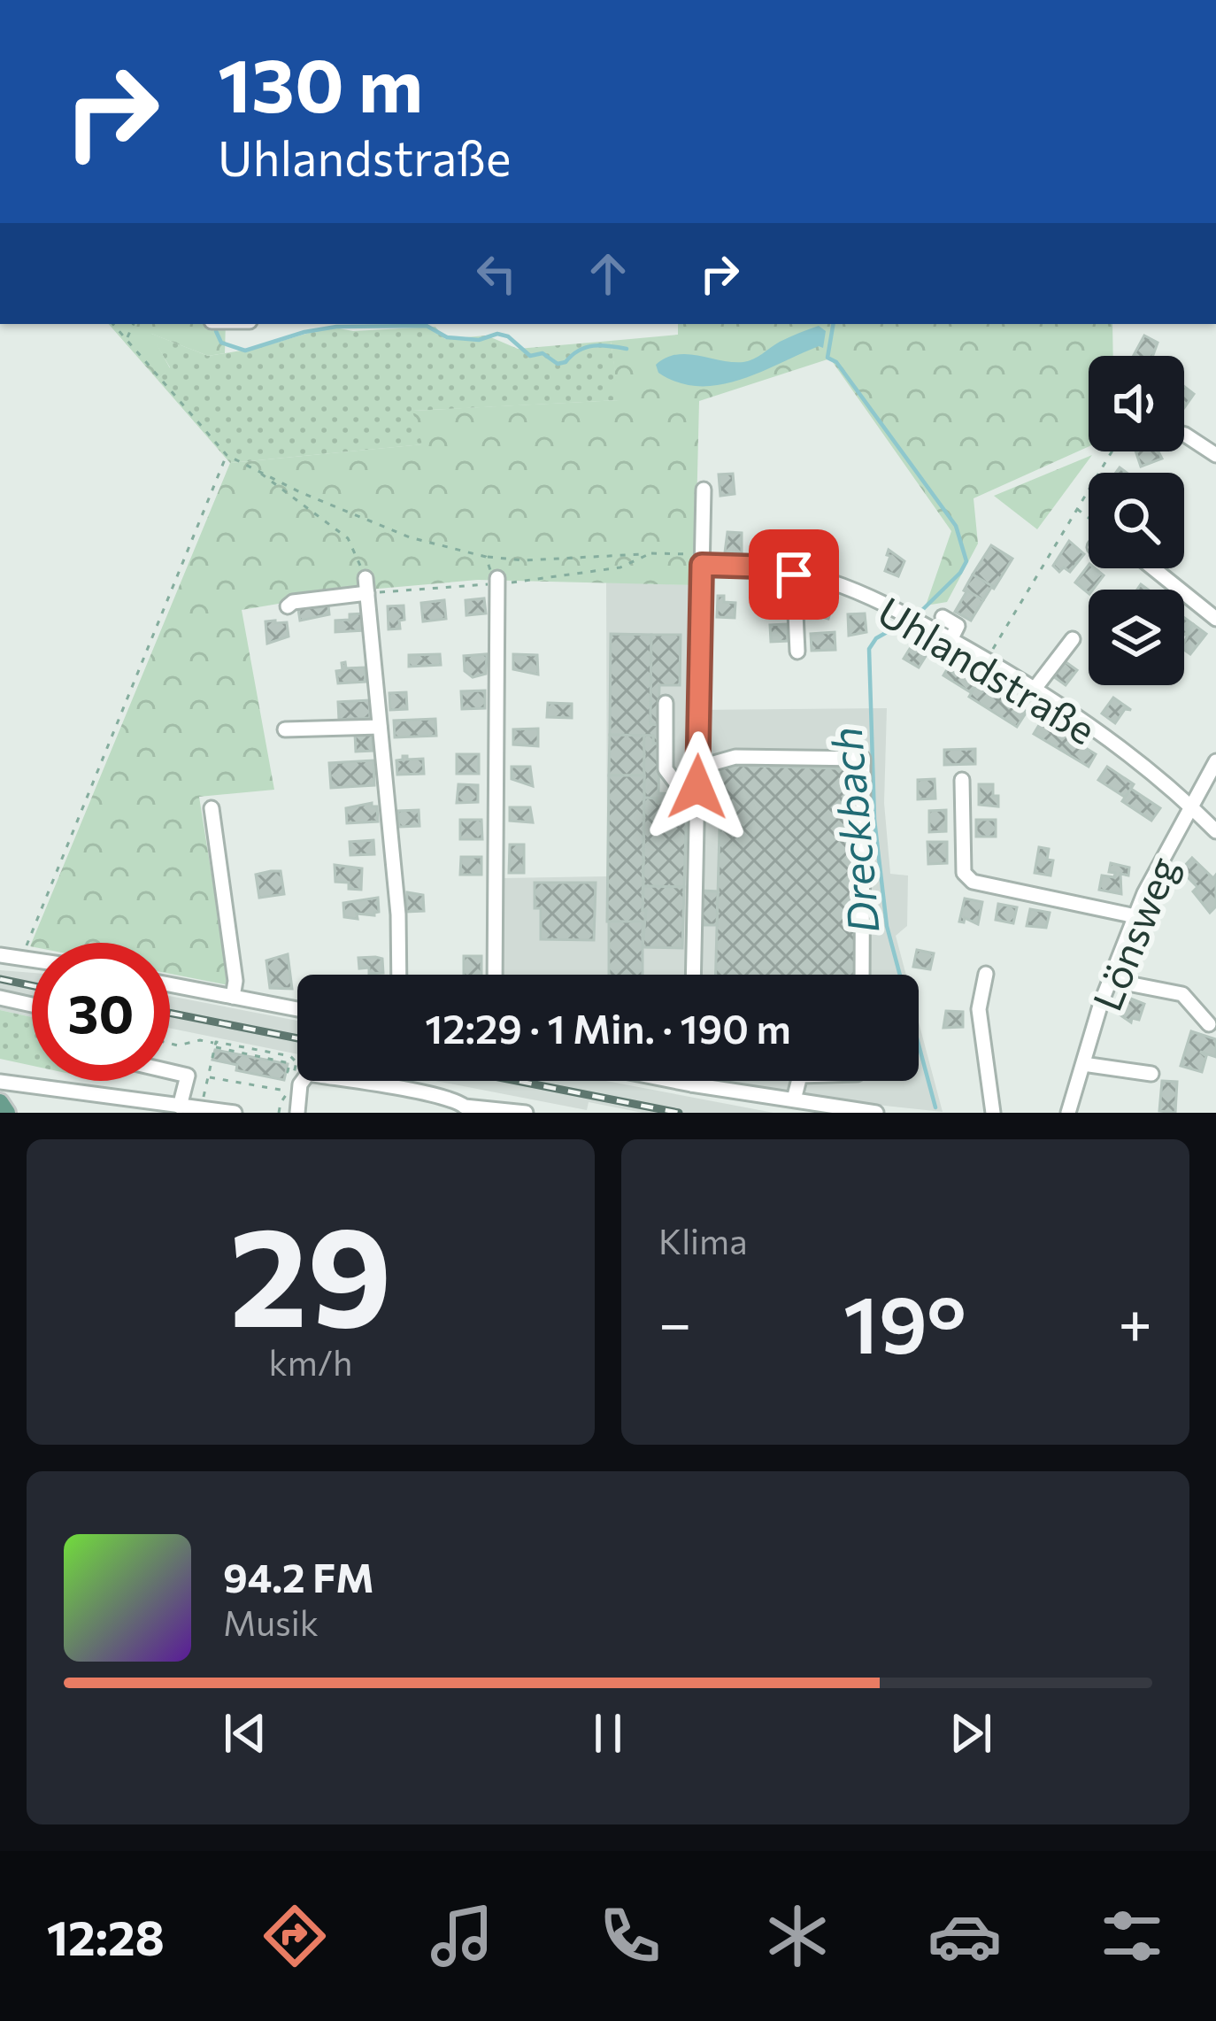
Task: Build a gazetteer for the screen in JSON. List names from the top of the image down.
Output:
{
  "streets": {
    "street": ["Uhlandstraße", "Lönsweg"]
  },
  "crossings": [
    ["Uhlandstraße", "Lönsweg"]
  ],
  "water": ["Dreckbach"],
  "page": {
    "turn": ["130 m", "Uhlandstraße"],
    "limit": "30",
    "trip": "12:29 · 1 Min. · 190 m",
    "tile": [
      ["29", "km/h"],
      "Klima"
    ],
    "heat": ["−", "19°", "+"],
    "song": ["94.2 FM", "Musik"],
    "tabs": "12:28"
  }
}
